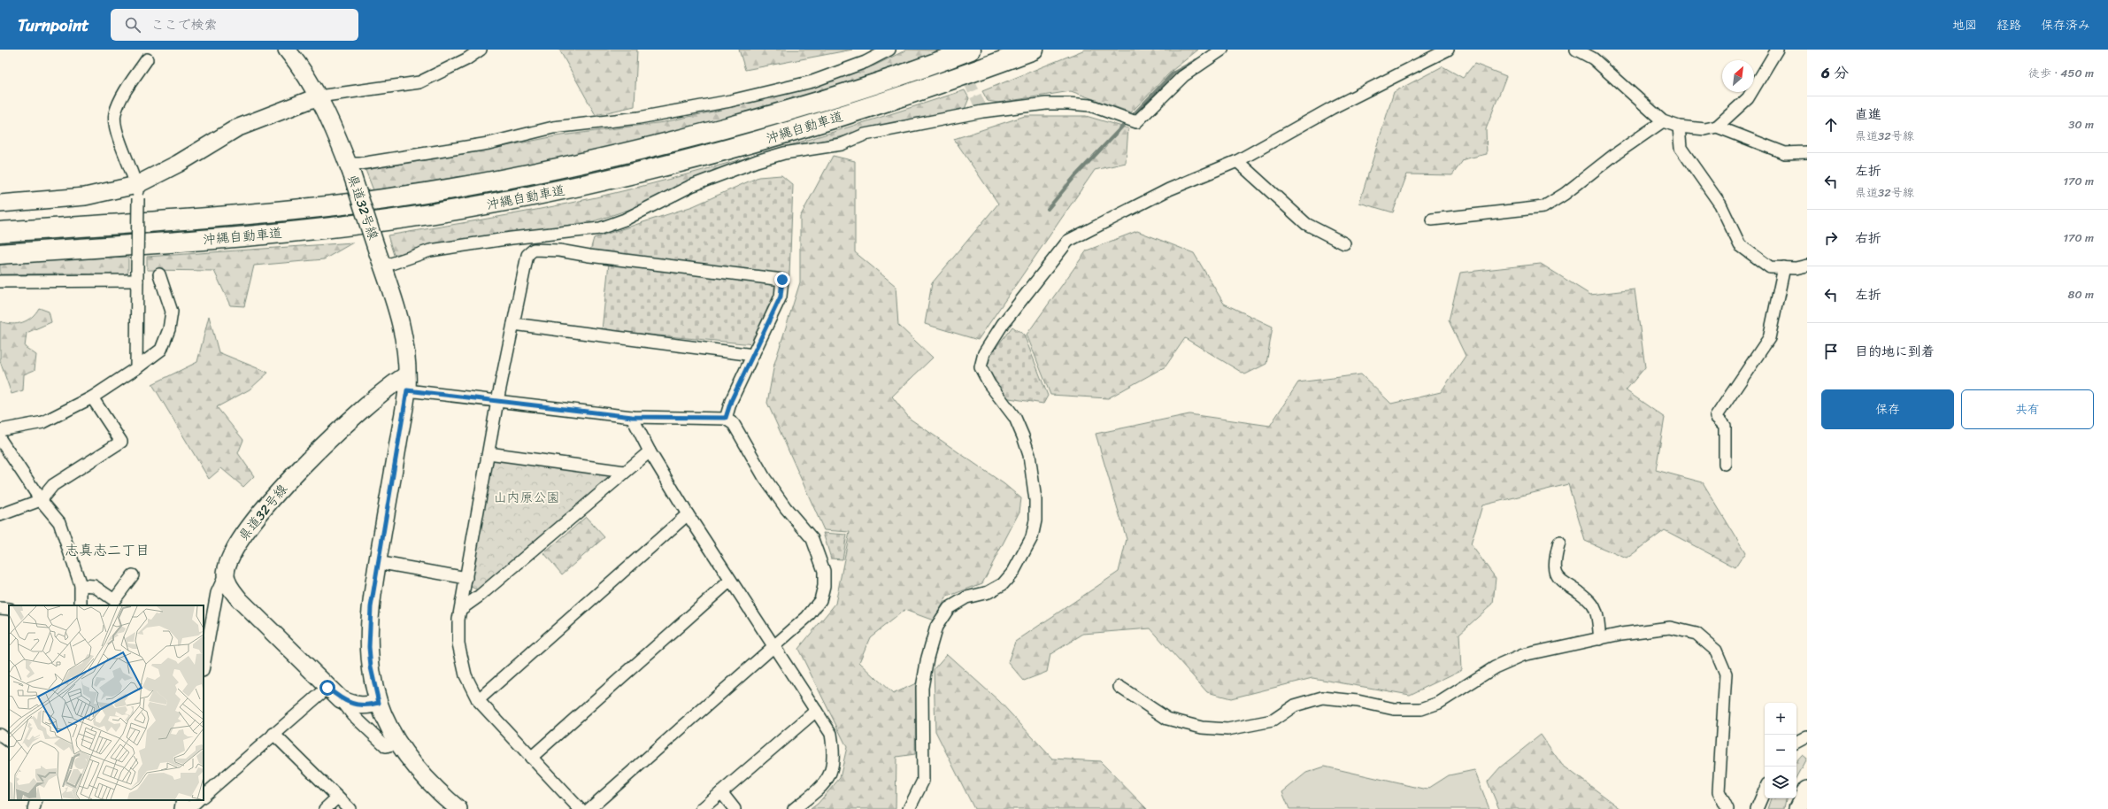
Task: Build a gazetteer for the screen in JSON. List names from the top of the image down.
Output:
{
  "streets": {
    "highway": ["沖縄自動車道"],
    "main road": ["県道32号線"]
  },
  "districts": ["志真志二丁目"],
  "parks": ["山内原公園"],
  "north": "top right",
  "page": {
    "header": "Turnpoint",
    "search": "ここで検索",
    "nav": ["地図", "経路", "保存済み"],
    "heading": ["6 分", "徒歩 · 450 m"],
    "list": [
      ["直進", "県道32号線", "30 m"],
      ["左折", "県道32号線", "170 m"],
      ["右折", "170 m"],
      ["左折", "80 m"],
      "目的地に到着"
    ],
    "buttons": ["保存", "共有"],
    "map_buttons": ["+", "−"]
  }
}
